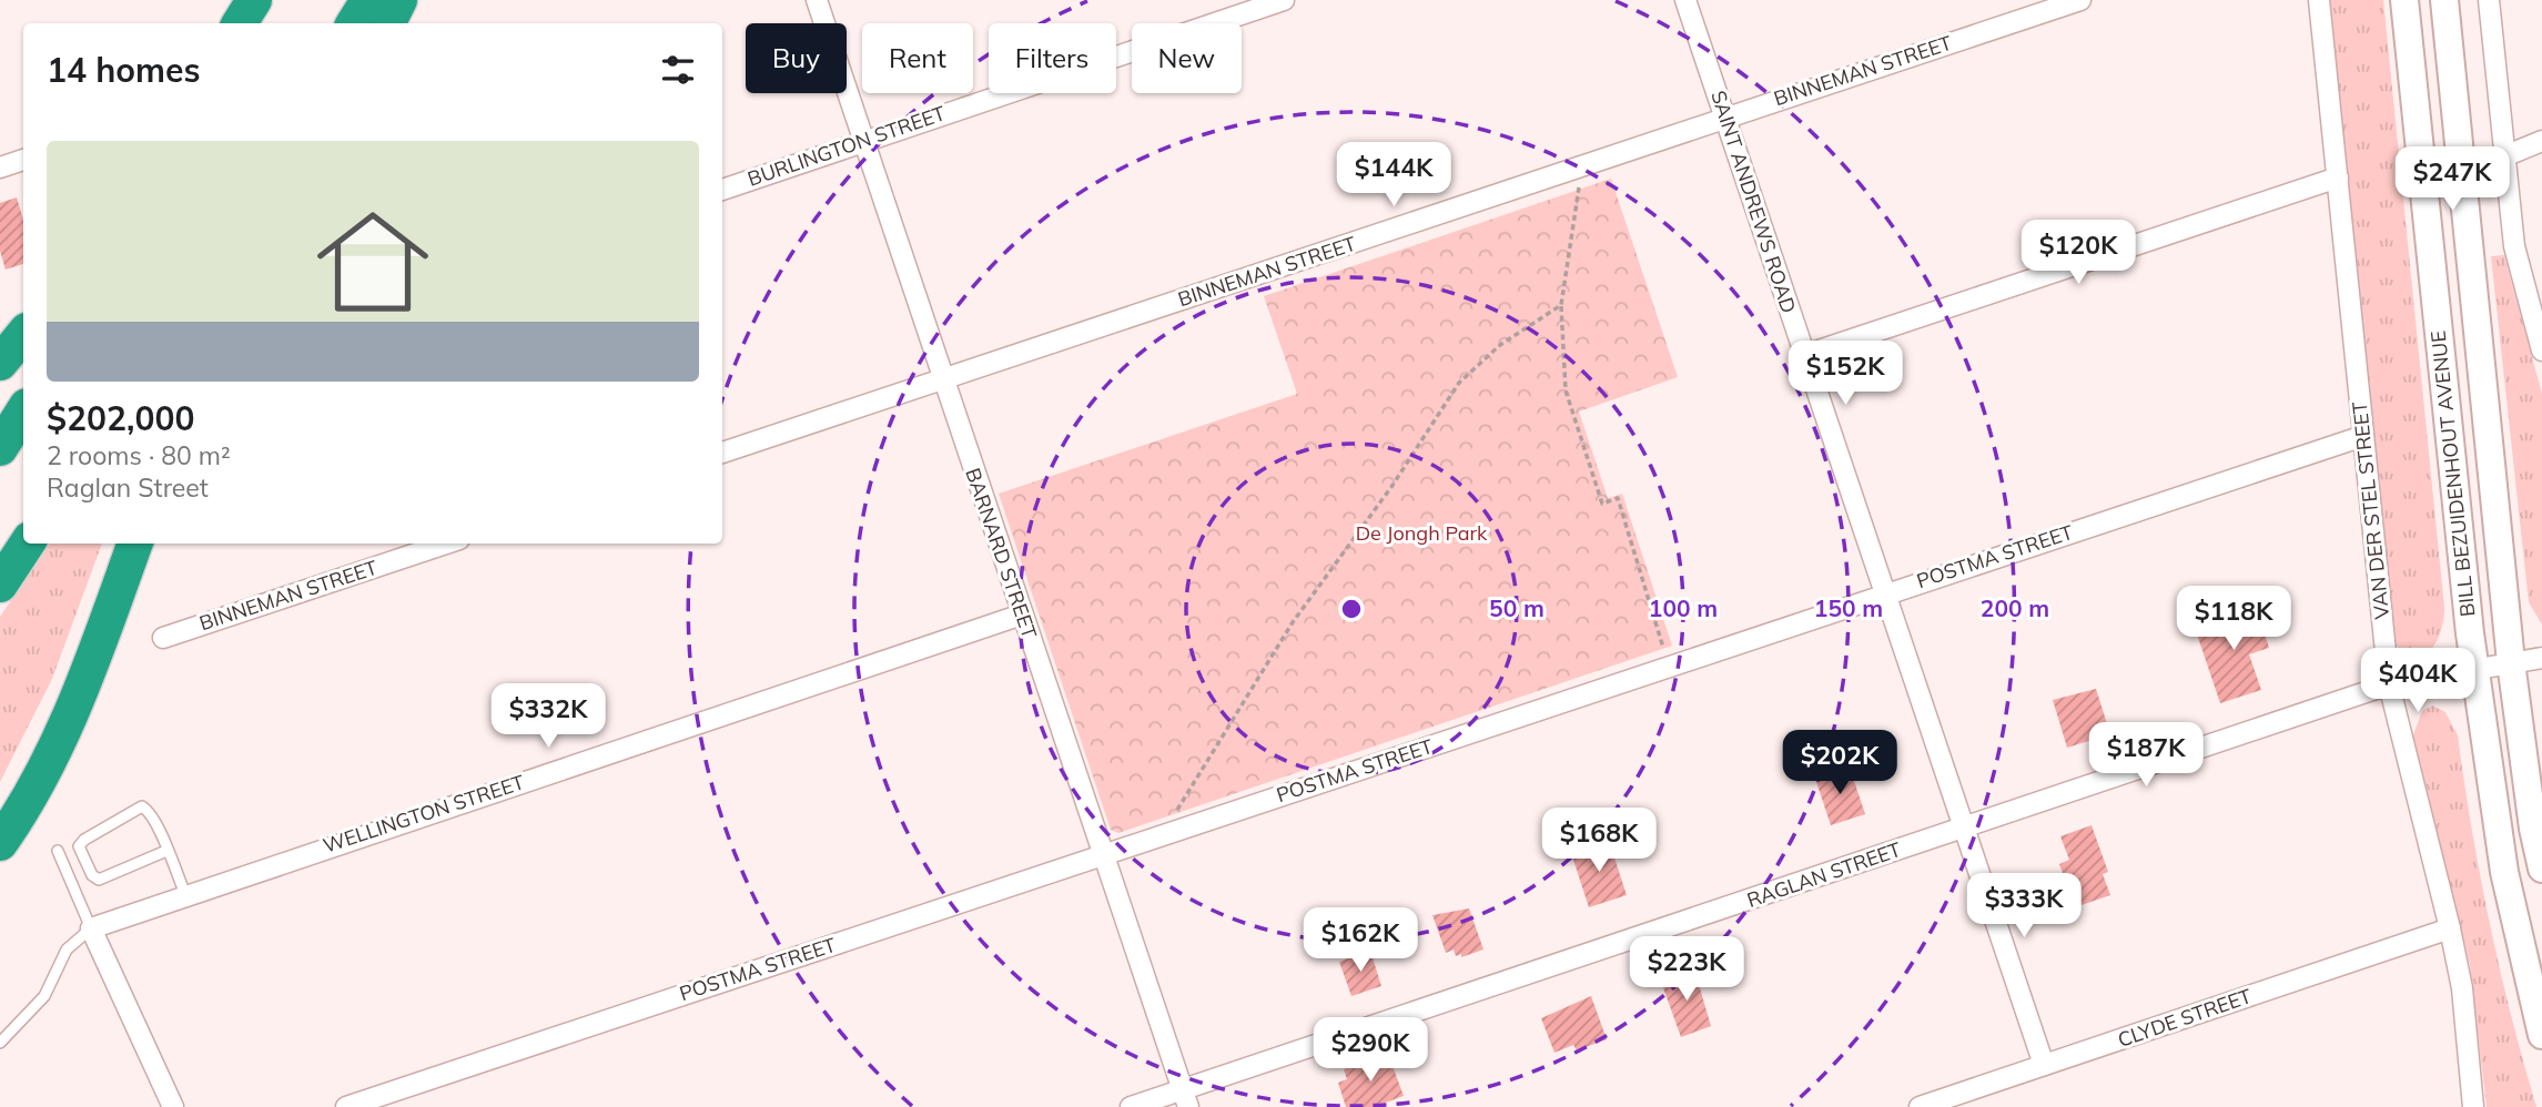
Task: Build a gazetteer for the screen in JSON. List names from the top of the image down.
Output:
{
  "streets": {
    "main road": ["BILL BEZUIDENHOUT AVENUE"],
    "street": [
      "BINNEMAN STREET",
      "BURLINGTON STREET",
      "SAINT ANDREWS ROAD",
      "VAN DER STEL STREET",
      "BARNARD STREET",
      "POSTMA STREET",
      "WELLINGTON STREET",
      "RAGLAN STREET",
      "CLYDE STREET"
    ]
  },
  "crossings": [
    ["BINNEMAN STREET", "SAINT ANDREWS ROAD"],
    ["BINNEMAN STREET", "BARNARD STREET"],
    ["BURLINGTON STREET", "BARNARD STREET"],
    ["SAINT ANDREWS ROAD", "POSTMA STREET"],
    ["SAINT ANDREWS ROAD", "RAGLAN STREET"],
    ["SAINT ANDREWS ROAD", "CLYDE STREET"],
    ["BILL BEZUIDENHOUT AVENUE", "RAGLAN STREET"],
    ["VAN DER STEL STREET", "POSTMA STREET"],
    ["VAN DER STEL STREET", "RAGLAN STREET"],
    ["VAN DER STEL STREET", "CLYDE STREET"],
    ["BARNARD STREET", "POSTMA STREET"],
    ["BARNARD STREET", "WELLINGTON STREET"],
    ["BARNARD STREET", "RAGLAN STREET"]
  ],
  "parks": ["De Jongh Park"],
  "page": {
    "chip": [
      "Buy",
      "Rent",
      "Filters",
      "New"
    ],
    "heading": "14 homes",
    "list": [
      {
        "name": "$202,000",
        "note": "2 rooms · 80 m² · Raglan Street"
      }
    ],
    "price": [
      "$144K",
      "$247K",
      "$120K",
      "$152K",
      "$118K",
      "$404K",
      "$332K",
      "$187K",
      "$202K",
      "$168K",
      "$333K",
      "$162K",
      "$223K",
      "$290K"
    ]
  },
  "rings": [
    "50 m",
    "100 m",
    "150 m",
    "200 m"
  ]
}
